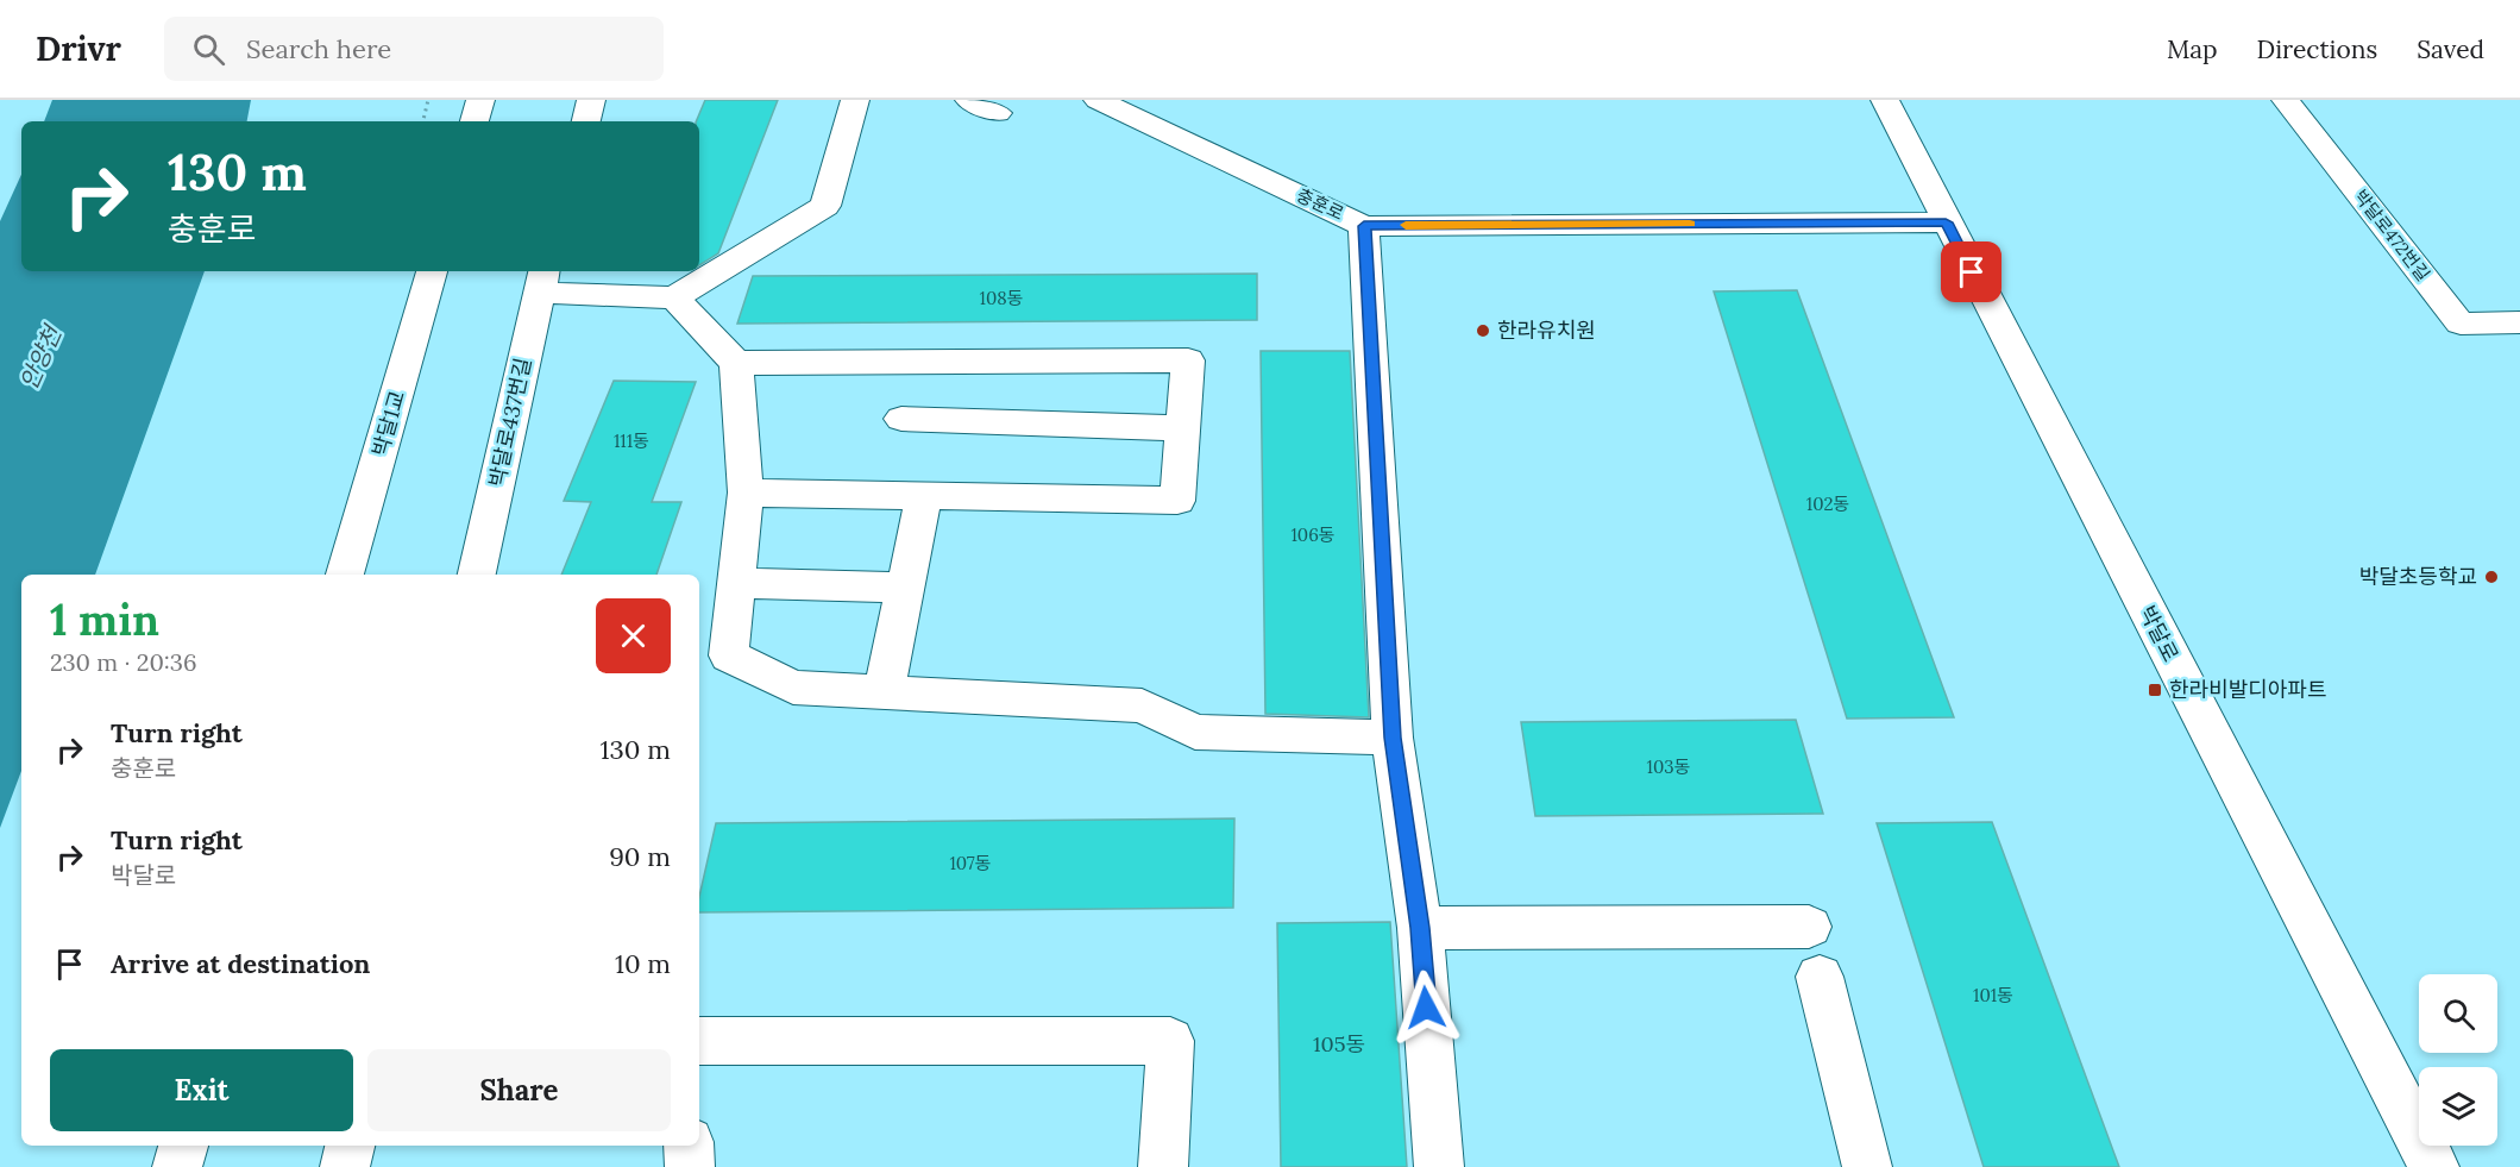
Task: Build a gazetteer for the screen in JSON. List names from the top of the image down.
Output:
{
  "streets": {
    "street": [
      "충훈로",
      "박달로472번길",
      "박달로437번길",
      "박달1교",
      "박달로"
    ]
  },
  "crossings": [
    ["충훈로", "박달로"]
  ],
  "water": ["안양천"],
  "places": {
    "other": ["한라유치원", "박달초등학교"],
    "transit": ["한라비발디아파트"]
  },
  "house_numbers": [
    "108동",
    "111동",
    "102동",
    "106동",
    "103동",
    "107동",
    "101동",
    "105동"
  ],
  "page": {
    "header": "Drivr",
    "search": "Search here",
    "nav": ["Map", "Directions", "Saved"],
    "turn": ["130 m", "충훈로"],
    "heading": ["1 min", "230 m · 20:36"],
    "list": [
      {
        "name": "Turn right",
        "note": "충훈로",
        "value": "130 m"
      },
      {
        "name": "Turn right",
        "note": "박달로",
        "value": "90 m"
      },
      {
        "name": "Arrive at destination",
        "value": "10 m"
      }
    ],
    "buttons": ["Exit", "Share"]
  }
}
